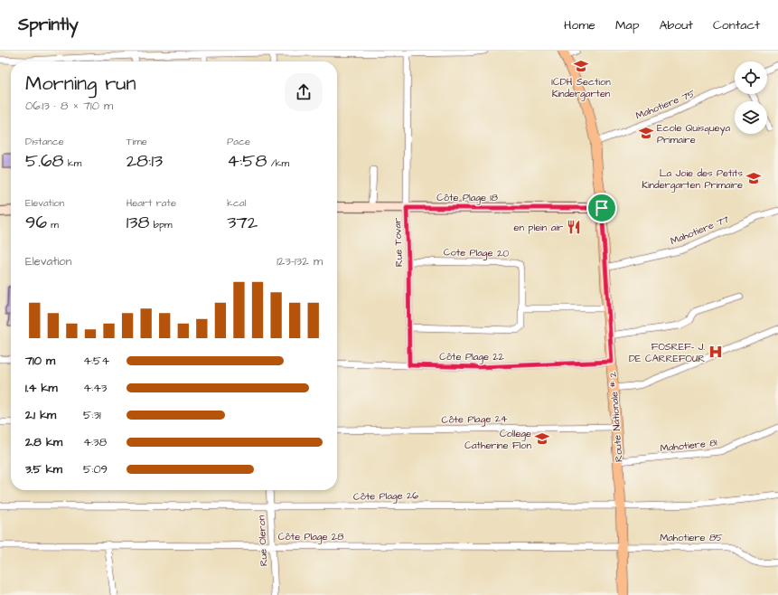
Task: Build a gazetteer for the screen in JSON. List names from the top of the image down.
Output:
{
  "streets": {
    "main road": ["Route Nationale # 2"],
    "street": [
      "Mahotiere 75",
      "Côte Plage 18",
      "Mahotiere 77",
      "Rue Tovar",
      "Cote Plage 20",
      "Côte Plage 22",
      "Côte Plage 24",
      "Mahotiere 81",
      "Côte Plage 26",
      "Côte Plage 28",
      "Mahotiere 85",
      "Rue Oleron"
    ]
  },
  "crossings": [
    ["Mahotiere 75", "Route Nationale # 2"],
    ["Côte Plage 18", "Rue Tovar"],
    ["Côte Plage 18", "Route Nationale # 2"],
    ["Mahotiere 77", "Route Nationale # 2"],
    ["Rue Tovar", "Cote Plage 20"],
    ["Rue Tovar", "Côte Plage 22"],
    ["Côte Plage 22", "Route Nationale # 2"],
    ["Route Nationale # 2", "Côte Plage 24"],
    ["Route Nationale # 2", "Mahotiere 81"],
    ["Route Nationale # 2", "Côte Plage 26"],
    ["Route Nationale # 2", "Côte Plage 28"],
    ["Route Nationale # 2", "Mahotiere 85"],
    ["Côte Plage 26", "Rue Oleron"],
    ["Côte Plage 28", "Mahotiere 85"],
    ["Côte Plage 28", "Rue Oleron"]
  ],
  "places": {
    "school or university": [
      "ICDH Section Kindergarten",
      "Ecole Quisqueya Primaire",
      "La Joie des Petits Kindergarten Primaire",
      "College Catherine Flon"
    ],
    "restaurant": ["en plein air"],
    "hospital": ["FOSREF- J. DE CARREFOUR"]
  },
  "page": {
    "header": "Sprintly",
    "nav": [
      "Home",
      "Map",
      "About",
      "Contact"
    ],
    "heading": ["Morning run", "06:13 · 8 × 710 m"],
    "stats": [
      ["Distance", "5.68 km"],
      ["Time", "28:13"],
      ["Pace", "4:58 /km"],
      ["Elevation", "96 m"],
      ["Heart rate", "138 bpm"],
      ["kcal", "372"]
    ],
    "chart": ["Elevation", "123–132 m"],
    "list": [
      {
        "name": "710 m",
        "note": "4:54"
      },
      {
        "name": "1.4 km",
        "note": "4:43"
      },
      {
        "name": "2.1 km",
        "note": "5:31"
      },
      {
        "name": "2.8 km",
        "note": "4:38"
      },
      {
        "name": "3.5 km",
        "note": "5:09"
      }
    ]
  }
}
